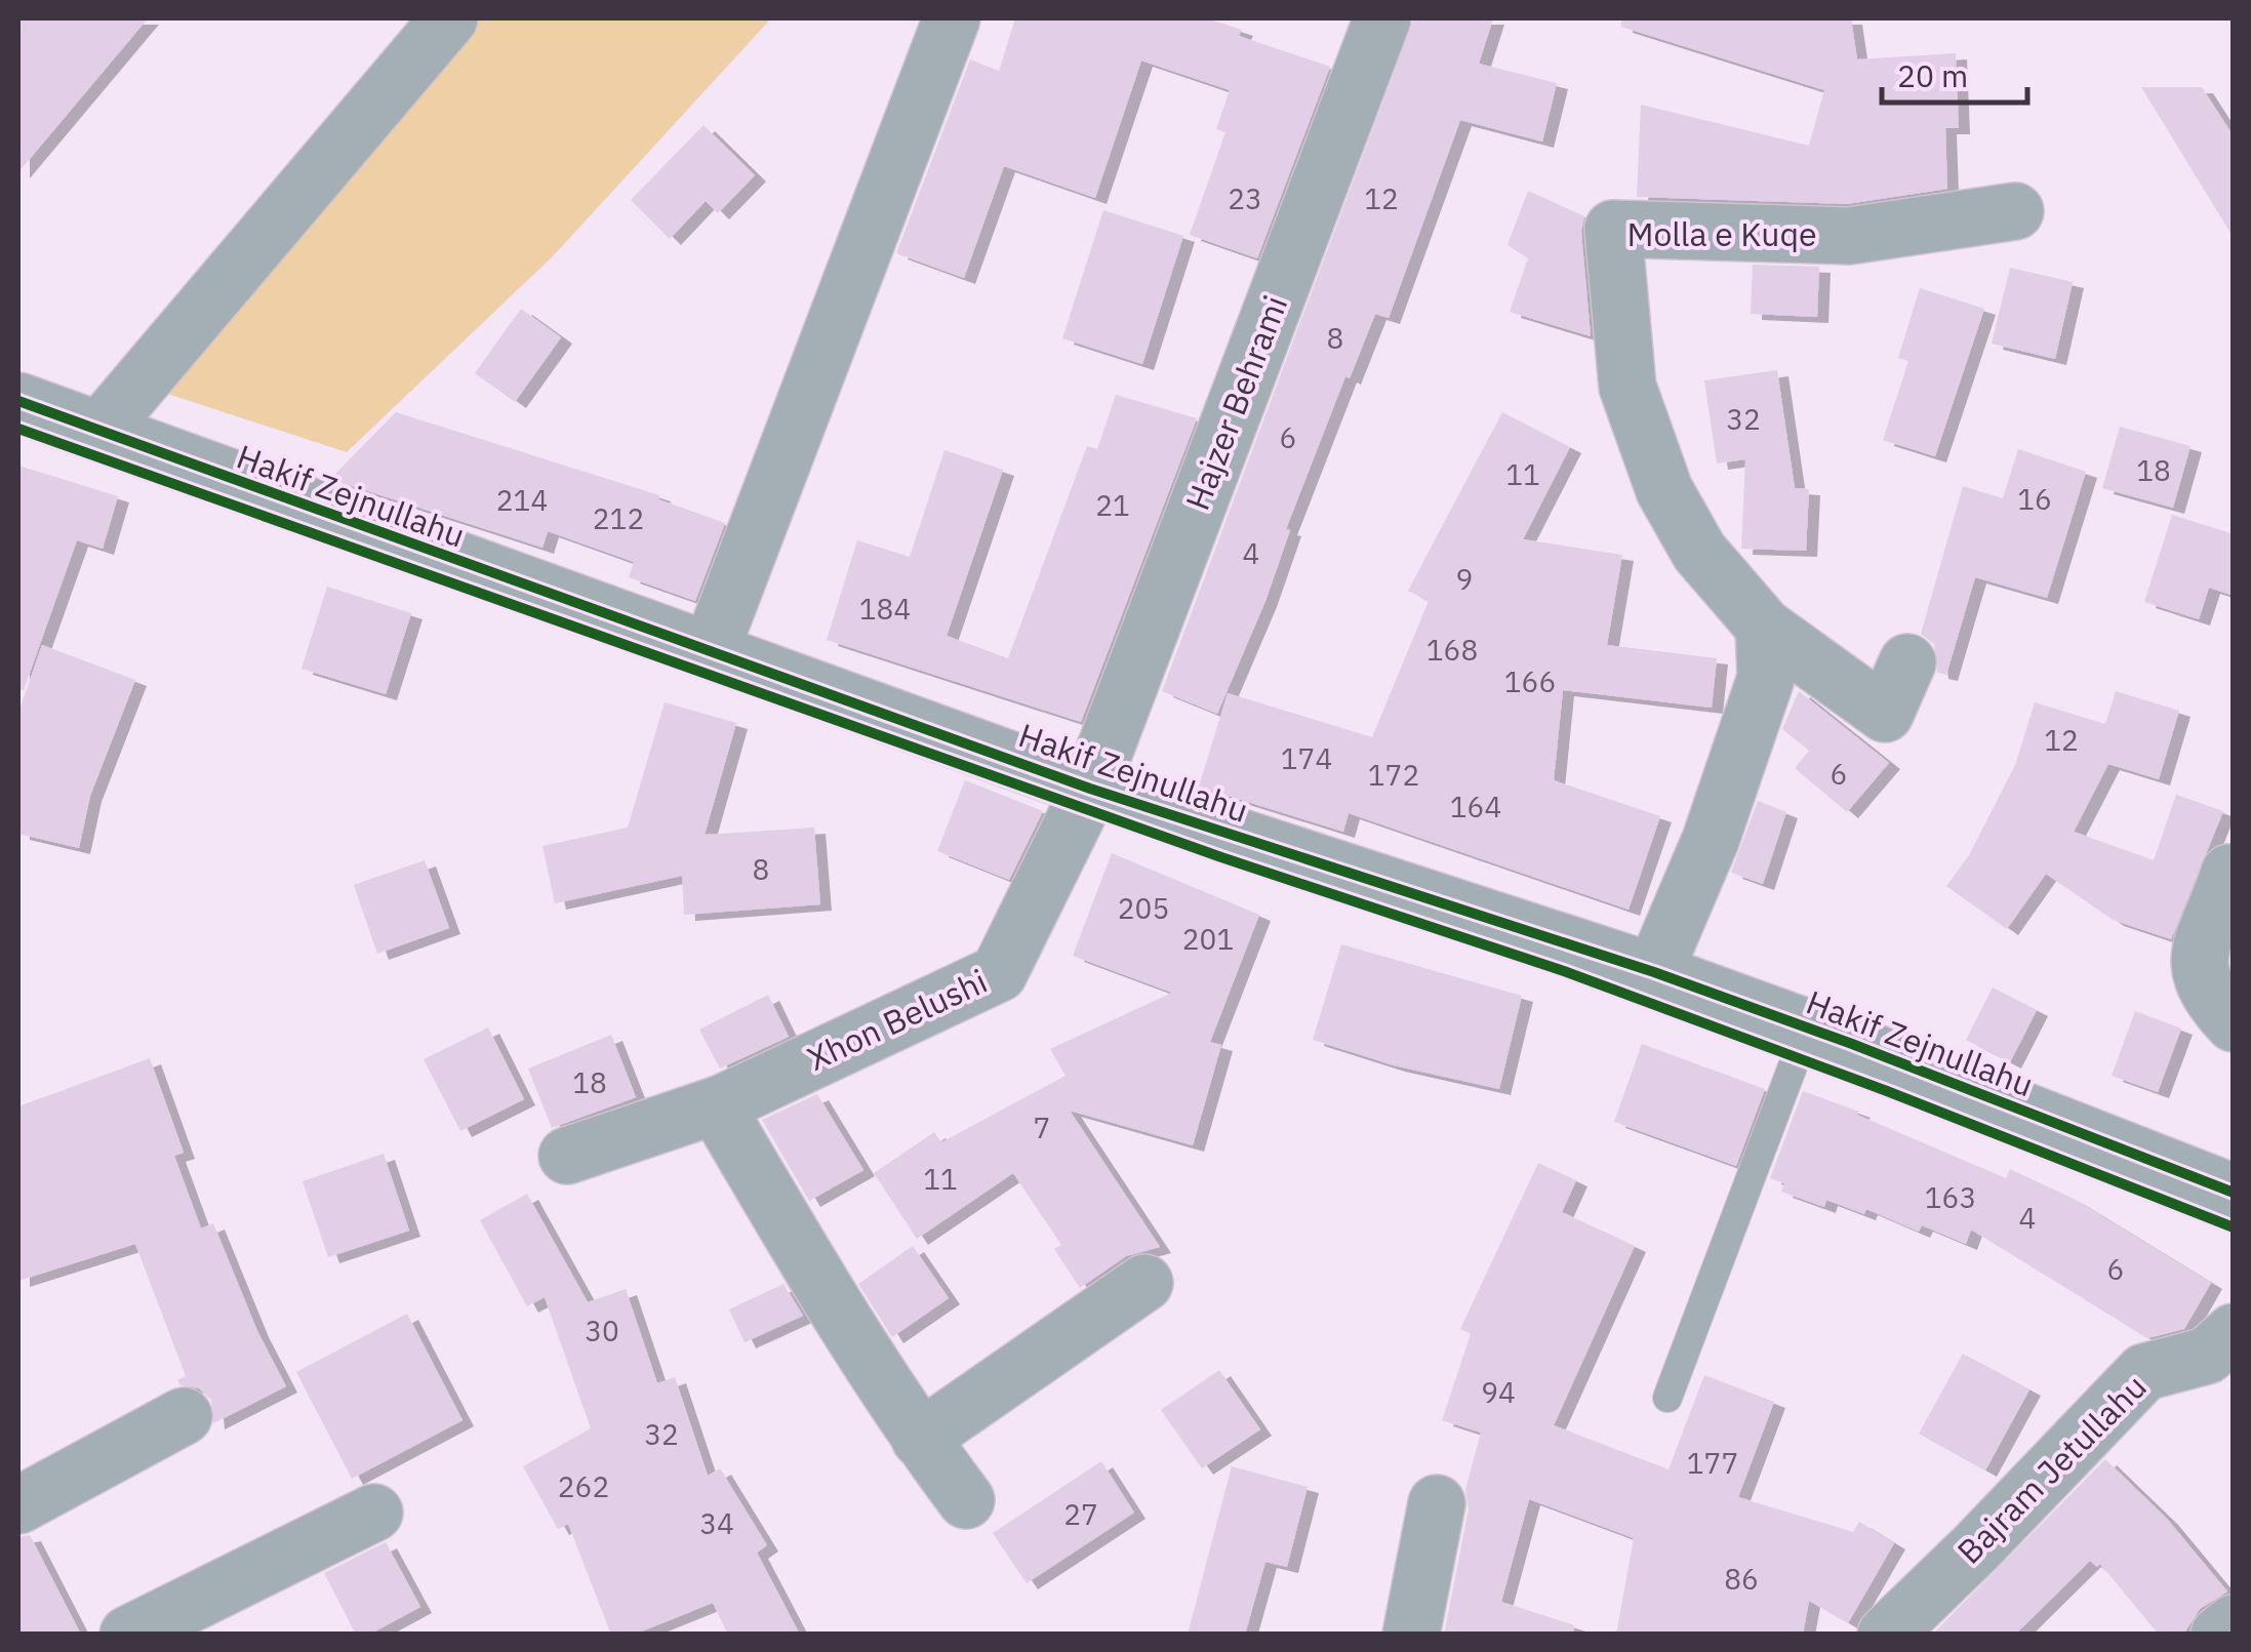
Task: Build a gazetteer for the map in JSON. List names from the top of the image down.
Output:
{
  "streets": {
    "street": [
      "Molla e Kuqe",
      "Hajzer Behrami",
      "Hakif Zejnullahu",
      "Xhon Belushi",
      "Bajram Jetullahu"
    ]
  },
  "crossings": [
    ["Hajzer Behrami", "Hakif Zejnullahu"],
    ["Hajzer Behrami", "Xhon Belushi"],
    ["Hakif Zejnullahu", "Xhon Belushi"]
  ],
  "house_numbers": [
    "23",
    "12",
    "8",
    "32",
    "6",
    "18",
    "11",
    "16",
    "214",
    "21",
    "212",
    "4",
    "9",
    "184",
    "168",
    "166",
    "12",
    "174",
    "6",
    "172",
    "164",
    "8",
    "205",
    "201",
    "18",
    "7",
    "11",
    "163",
    "4",
    "6",
    "30",
    "94",
    "32",
    "177",
    "262",
    "27",
    "34",
    "86"
  ],
  "scale_bar": "20 m"
}
